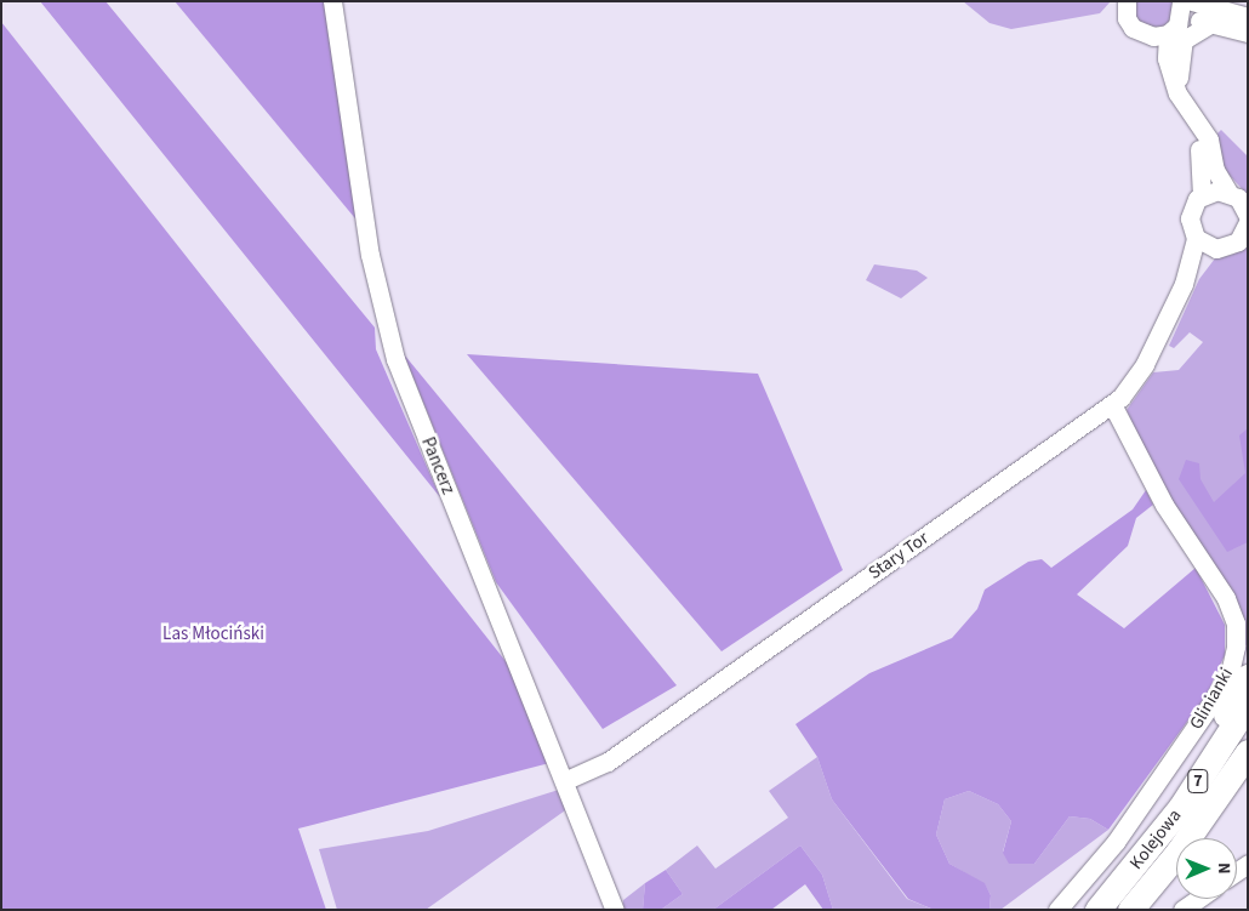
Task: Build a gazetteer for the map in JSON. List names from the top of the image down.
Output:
{
  "streets": {
    "highway": ["7", "Kolejowa"],
    "street": ["Pancerz", "Stary Tor", "Glinianki"]
  },
  "crossings": [
    ["Pancerz", "Stary Tor"],
    ["Stary Tor", "Glinianki"]
  ],
  "parks": ["Las Młociński"],
  "north": "right"
}
